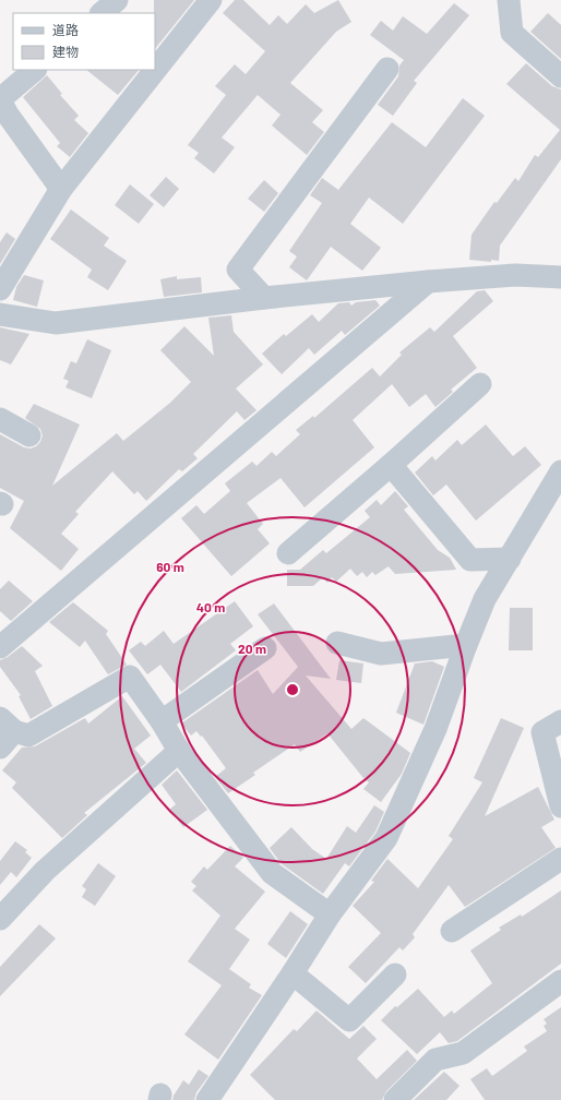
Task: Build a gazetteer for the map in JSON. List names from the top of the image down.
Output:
{
  "legend": ["道路", "建物"],
  "rings": ["60 m", "40 m", "20 m"]
}
